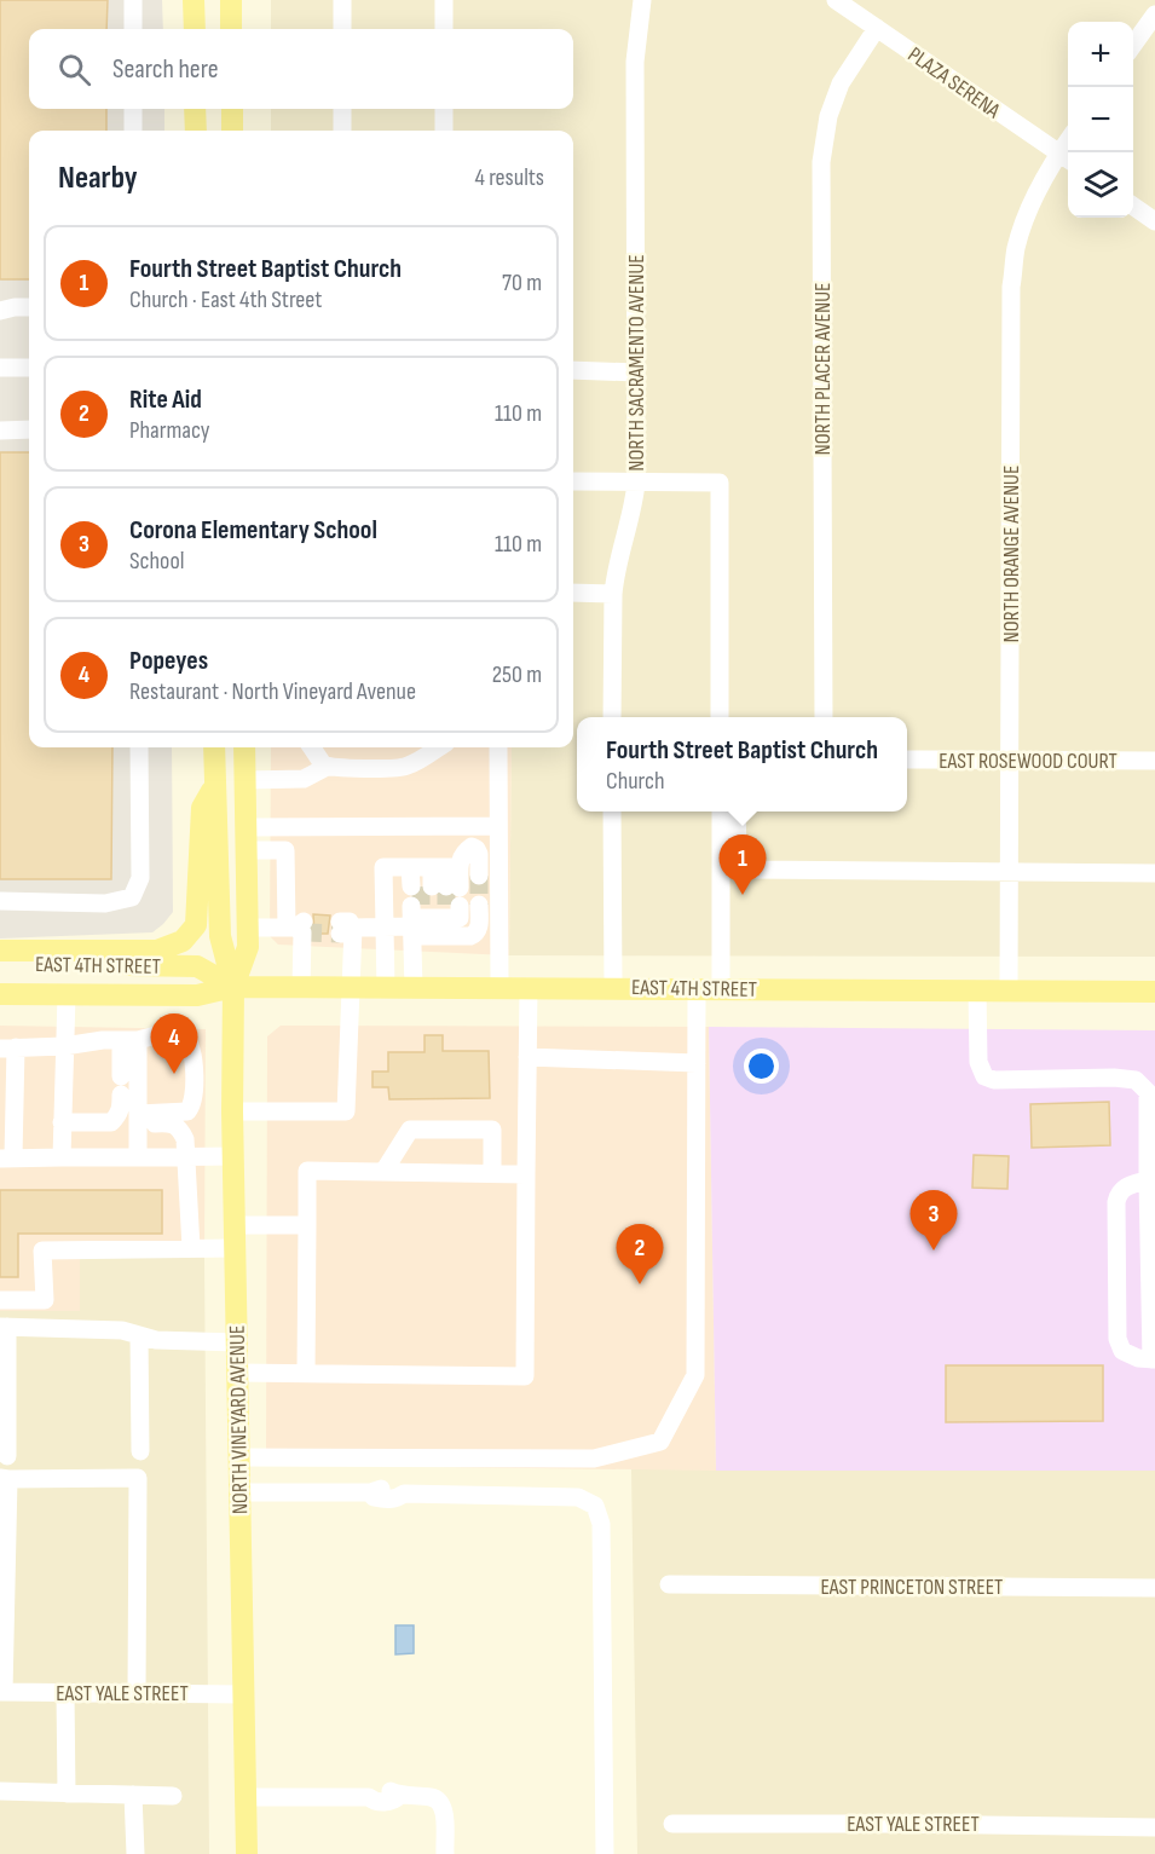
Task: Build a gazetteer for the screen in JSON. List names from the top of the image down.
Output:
{
  "streets": {
    "main road": ["EAST 4TH STREET", "NORTH VINEYARD AVENUE"],
    "street": [
      "PLAZA SERENA",
      "NORTH SACRAMENTO AVENUE",
      "NORTH PLACER AVENUE",
      "NORTH ORANGE AVENUE",
      "EAST ROSEWOOD COURT",
      "EAST PRINCETON STREET",
      "EAST YALE STREET"
    ]
  },
  "crossings": [
    ["PLAZA SERENA", "NORTH PLACER AVENUE"],
    ["PLAZA SERENA", "NORTH ORANGE AVENUE"],
    ["NORTH ORANGE AVENUE", "EAST ROSEWOOD COURT"],
    ["NORTH ORANGE AVENUE", "EAST 4TH STREET"],
    ["EAST 4TH STREET", "NORTH VINEYARD AVENUE"],
    ["NORTH VINEYARD AVENUE", "EAST YALE STREET"]
  ],
  "page": {
    "map_buttons": ["+", "−"],
    "search": "Search here",
    "heading": ["Nearby", "4 results"],
    "list": [
      {
        "mark": "1",
        "name": "Fourth Street Baptist Church",
        "note": "Church · East 4th Street",
        "value": "70 m"
      },
      {
        "mark": "2",
        "name": "Rite Aid",
        "note": "Pharmacy",
        "value": "110 m"
      },
      {
        "mark": "3",
        "name": "Corona Elementary School",
        "note": "School",
        "value": "110 m"
      },
      {
        "mark": "4",
        "name": "Popeyes",
        "note": "Restaurant · North Vineyard Avenue",
        "value": "250 m"
      }
    ],
    "popup": ["Fourth Street Baptist Church", "Church"],
    "pins": [
      "1",
      "4",
      "3",
      "2"
    ]
  }
}
